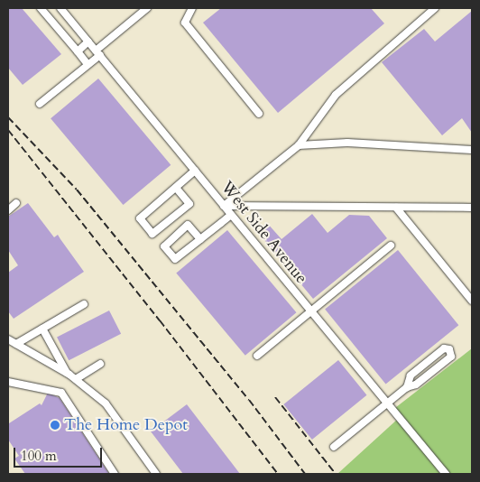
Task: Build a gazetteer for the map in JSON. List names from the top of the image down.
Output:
{
  "streets": {
    "street": ["West Side Avenue"]
  },
  "places": ["The Home Depot"],
  "scale_bar": "100 m"
}
